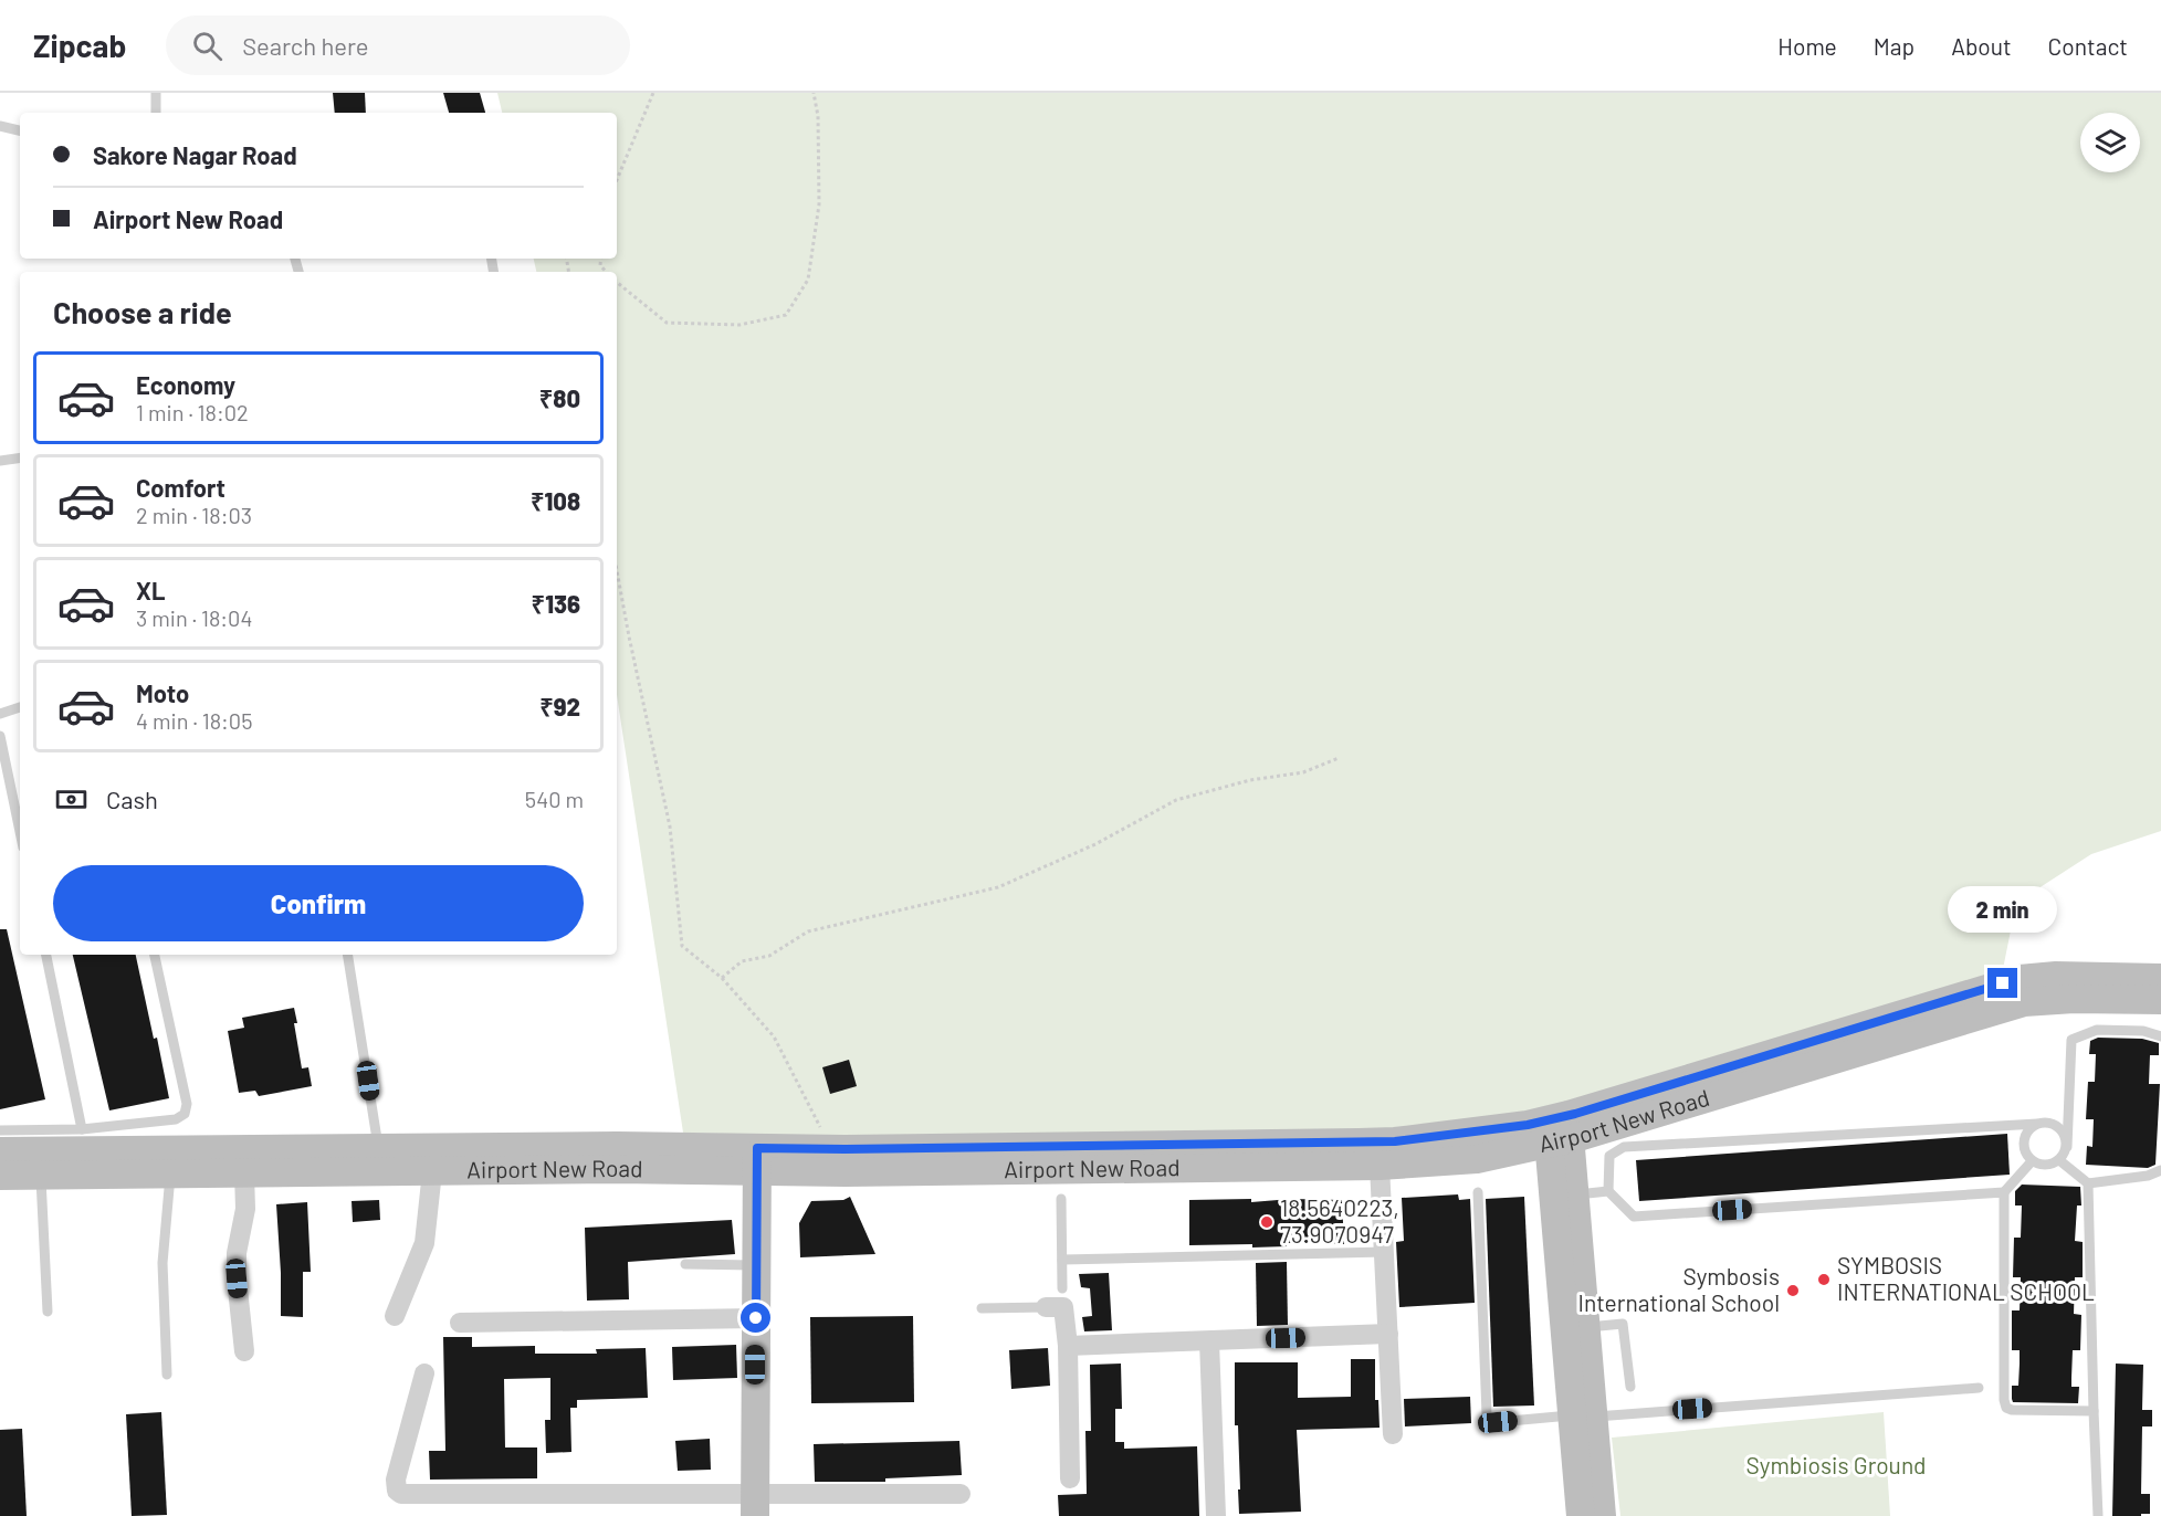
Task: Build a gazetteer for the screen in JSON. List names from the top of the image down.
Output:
{
  "streets": {
    "main road": ["Airport New Road"]
  },
  "parks": ["Symbiosis Ground"],
  "places": ["18.5640223, 73.9070947", "SYMBOSIS INTERNATIONAL SCHOOL", "Symbosis International School"],
  "page": {
    "header": "Zipcab",
    "search": "Search here",
    "nav": [
      "Home",
      "Map",
      "About",
      "Contact"
    ],
    "banner": ["Sakore Nagar Road", "Airport New Road"],
    "heading": "Choose a ride",
    "list": [
      {
        "name": "Economy",
        "note": "1 min · 18:02",
        "value": "₹80"
      },
      {
        "name": "Comfort",
        "note": "2 min · 18:03",
        "value": "₹108"
      },
      {
        "name": "XL",
        "note": "3 min · 18:04",
        "value": "₹136"
      },
      {
        "name": "Moto",
        "note": "4 min · 18:05",
        "value": "₹92"
      }
    ],
    "pay": ["Cash", "540 m"],
    "buttons": "Confirm",
    "bubble": "2 min"
  }
}
